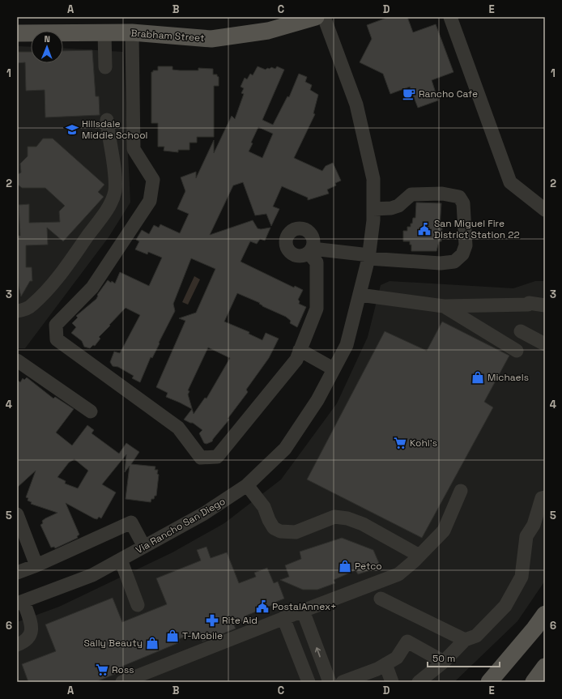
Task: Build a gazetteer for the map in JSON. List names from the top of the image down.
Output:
{
  "streets": {
    "main road": ["Brabham Street"],
    "street": ["Via Rancho San Diego"]
  },
  "places": {
    "cafe": ["Rancho Cafe"],
    "school or university": ["Hillsdale Middle School"],
    "public building": ["San Miguel Fire District Station 22", "PostalAnnex+"],
    "shop": [
      "Michaels",
      "Petco",
      "T-Mobile",
      "Sally Beauty"
    ],
    "supermarket": ["Kohl's", "Ross"],
    "pharmacy": ["Rite Aid"]
  },
  "scale_bar": "50 m",
  "north": "top",
  "grid": {
    "columns": [
      "A",
      "B",
      "C",
      "D",
      "E"
    ],
    "rows": [
      "1",
      "2",
      "3",
      "4",
      "5",
      "6"
    ]
  }
}
